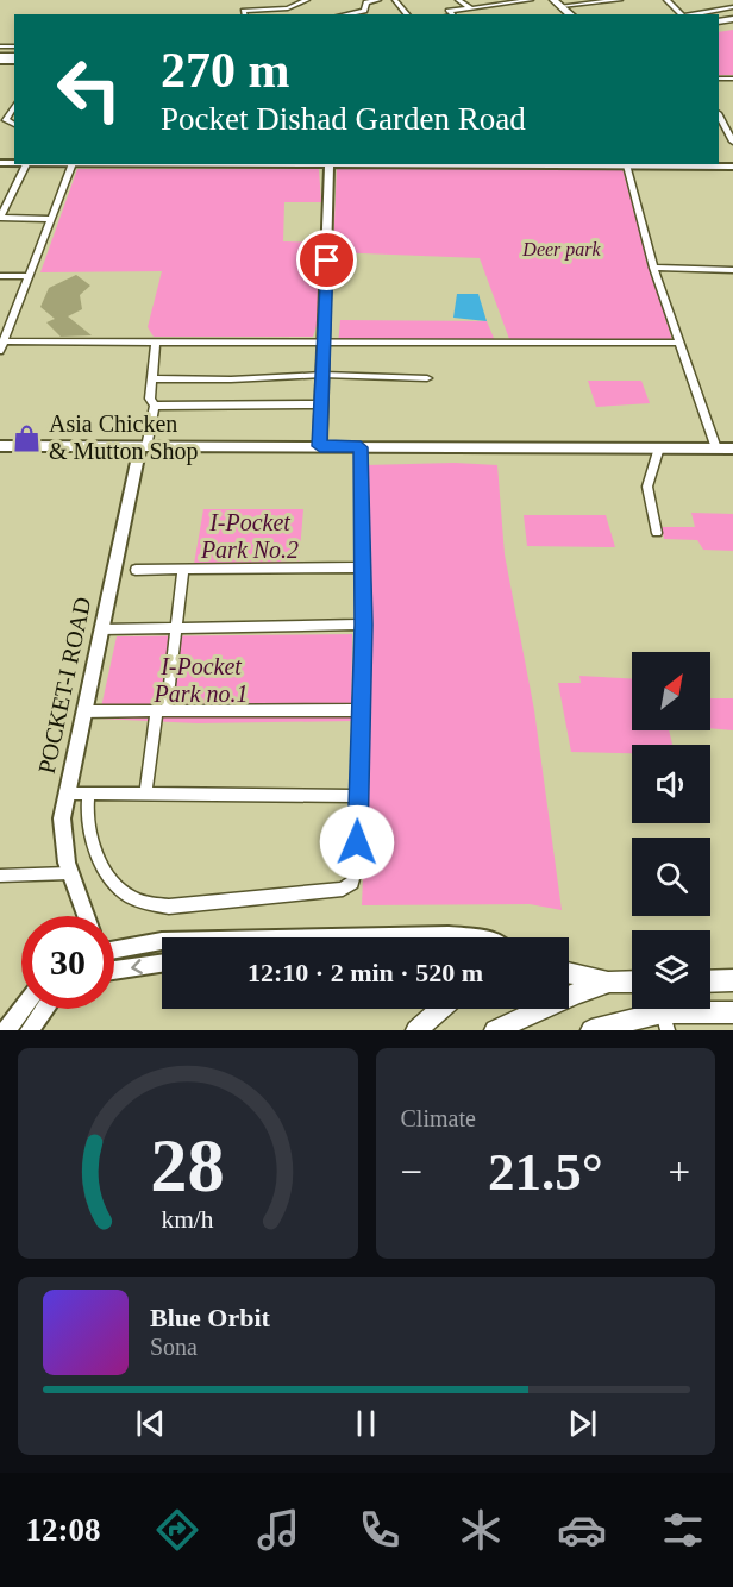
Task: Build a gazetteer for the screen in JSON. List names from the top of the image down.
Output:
{
  "streets": {
    "street": ["POCKET-I ROAD"]
  },
  "parks": ["Deer park", "I-Pocket Park No.2", "I-Pocket Park no.1"],
  "places": {
    "shop": ["Asia Chicken & Mutton Shop"]
  },
  "north": "top right",
  "page": {
    "turn": ["270 m", "Pocket Dishad Garden Road"],
    "limit": "30",
    "trip": "12:10 · 2 min · 520 m",
    "tile": "Climate",
    "heat": ["−", "21.5°", "+"],
    "song": ["Blue Orbit", "Sona"],
    "tabs": "12:08",
    "gauge": ["28", "km/h"]
  }
}
